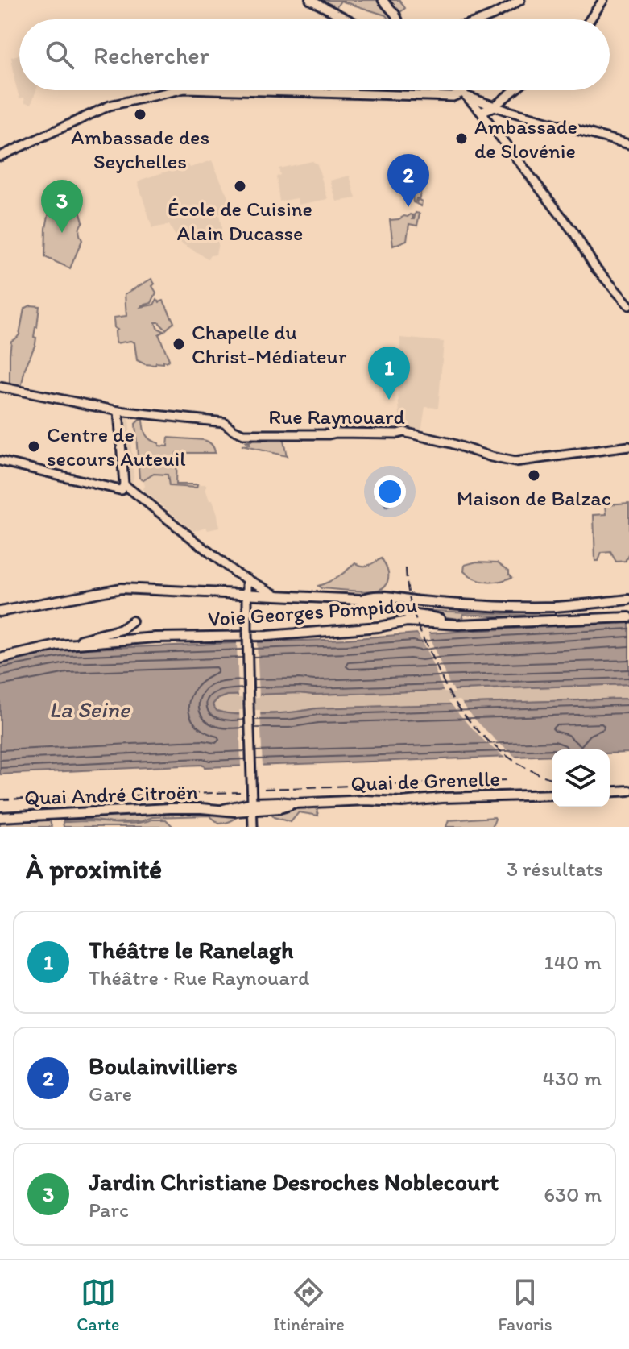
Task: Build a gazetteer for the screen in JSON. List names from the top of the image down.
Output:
{
  "streets": {
    "main road": ["Voie Georges Pompidou", "Quai de Grenelle", "Quai André Citroën"],
    "street": ["Rue Raynouard"]
  },
  "crossings": [
    ["Quai de Grenelle", "Quai André Citroën"]
  ],
  "water": ["La Seine"],
  "places": [
    "Ambassade des Seychelles",
    "Ambassade de Slovénie",
    "École de Cuisine Alain Ducasse",
    "Chapelle du Christ-Médiateur",
    "Centre de secours Auteuil",
    "Maison de Balzac"
  ],
  "page": {
    "search": "Rechercher",
    "pins": ["2", "3", "1"],
    "heading": ["À proximité", "3 résultats"],
    "list": [
      {
        "mark": "1",
        "name": "Théâtre le Ranelagh",
        "note": "Théâtre · Rue Raynouard",
        "value": "140 m"
      },
      {
        "mark": "2",
        "name": "Boulainvilliers",
        "note": "Gare",
        "value": "430 m"
      },
      {
        "mark": "3",
        "name": "Jardin Christiane Desroches Noblecourt",
        "note": "Parc",
        "value": "630 m"
      }
    ],
    "nav": ["Carte", "Itinéraire", "Favoris"]
  }
}
